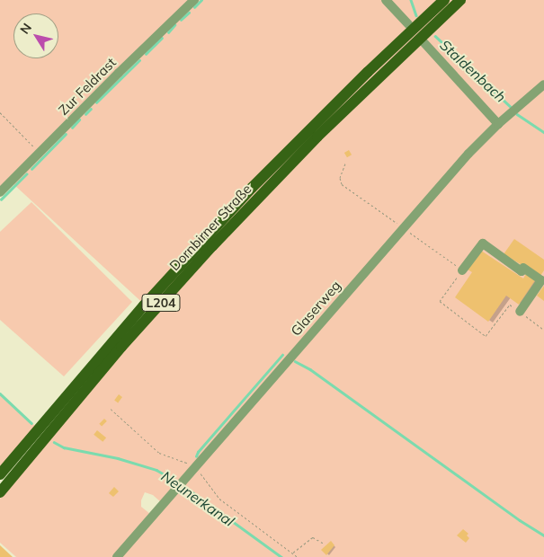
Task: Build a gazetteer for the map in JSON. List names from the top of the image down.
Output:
{
  "streets": {
    "main road": ["Dornbirner Straße", "L204"],
    "street": ["Zur Feldrast", "Glaserweg"]
  },
  "water": ["Staldenbach", "Neunerkanal"],
  "north": "top left"
}
